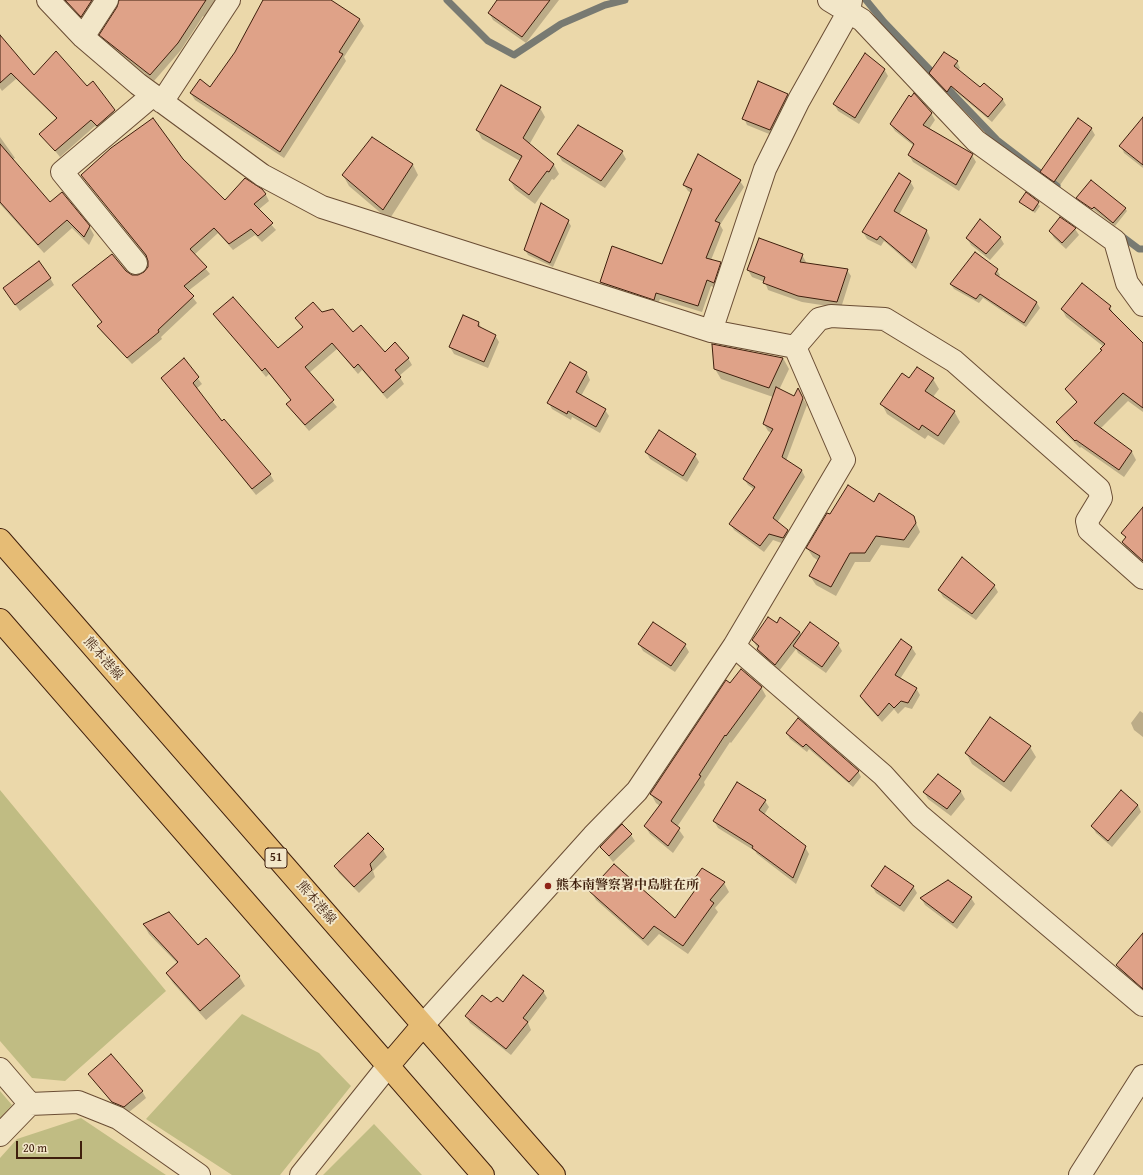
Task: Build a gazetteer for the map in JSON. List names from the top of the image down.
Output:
{
  "streets": {
    "main road": ["熊本港線", "51"]
  },
  "places": ["熊本南警察署中島駐在所"],
  "scale_bar": "20 m"
}
